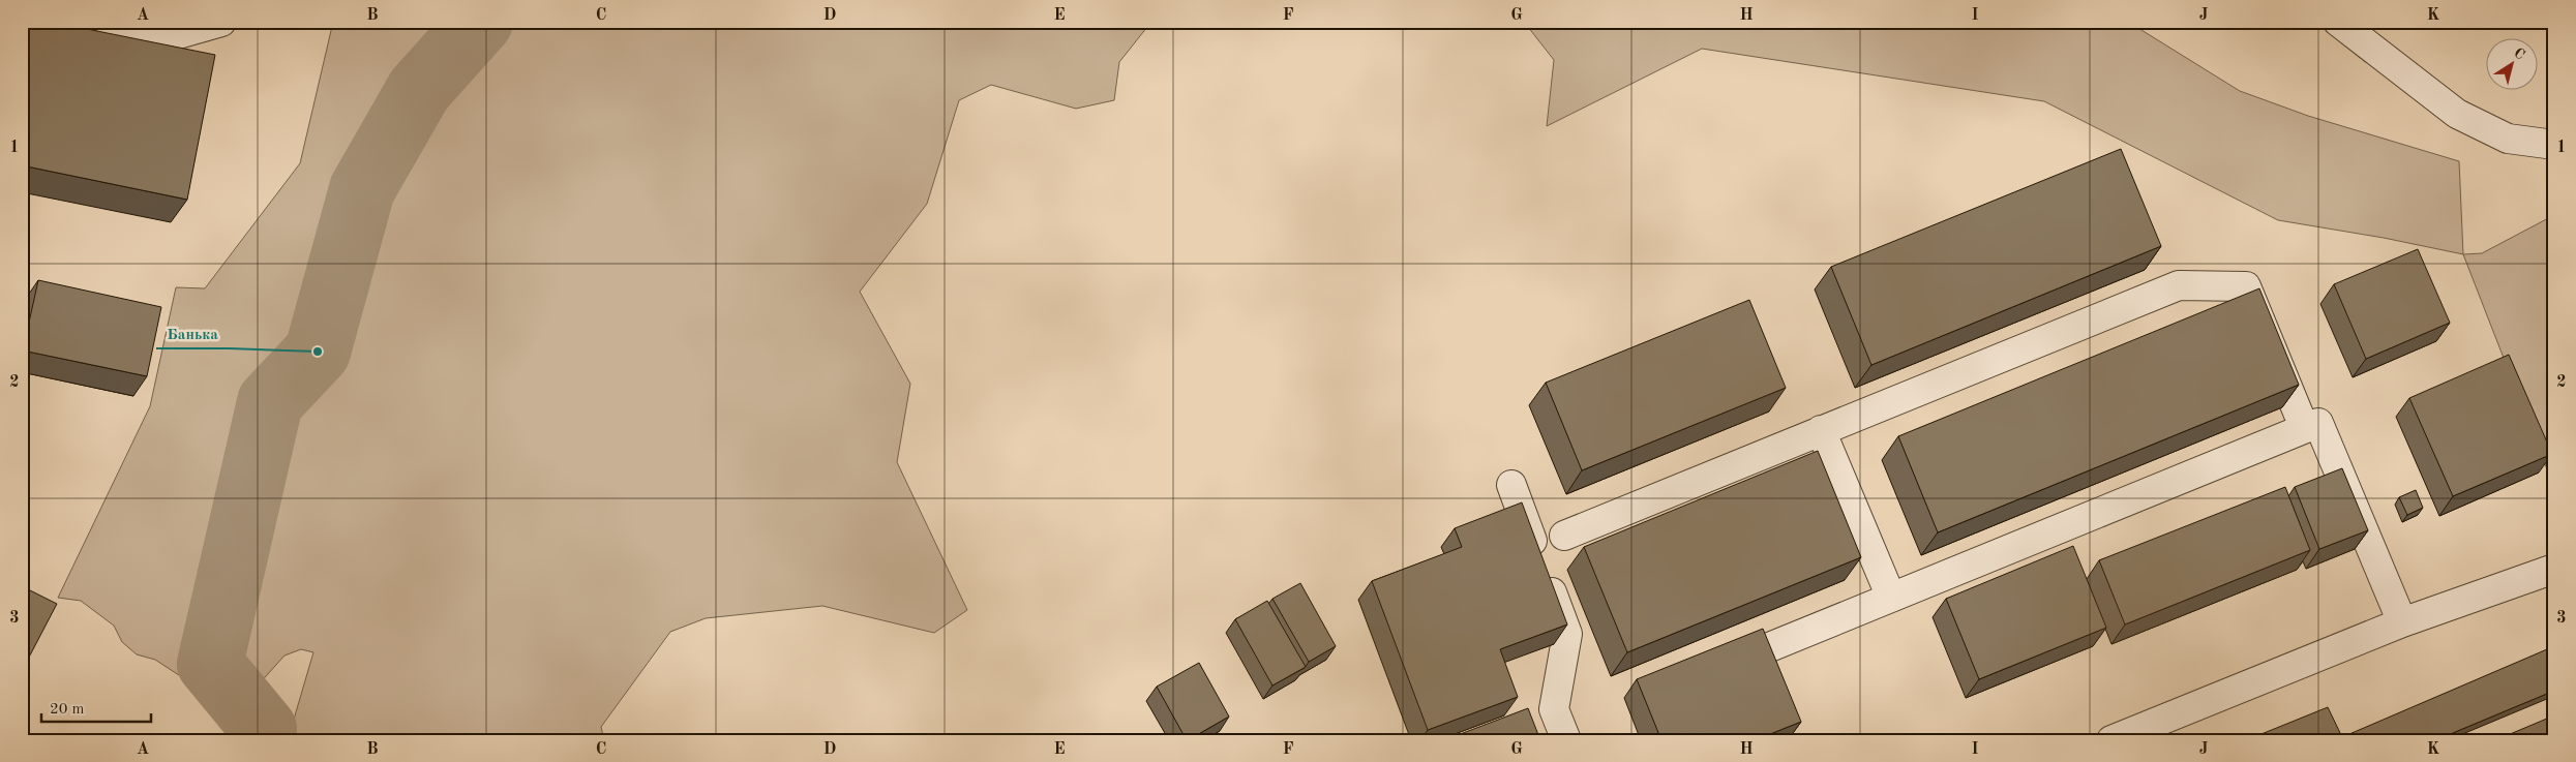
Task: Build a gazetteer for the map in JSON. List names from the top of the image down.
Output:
{
  "places": ["Банька"],
  "scale_bar": "20 m",
  "north": "top right",
  "grid": {
    "columns": [
      "A",
      "B",
      "C",
      "D",
      "E",
      "F",
      "G",
      "H",
      "I",
      "J",
      "K"
    ],
    "rows": ["1", "2", "3"]
  }
}
